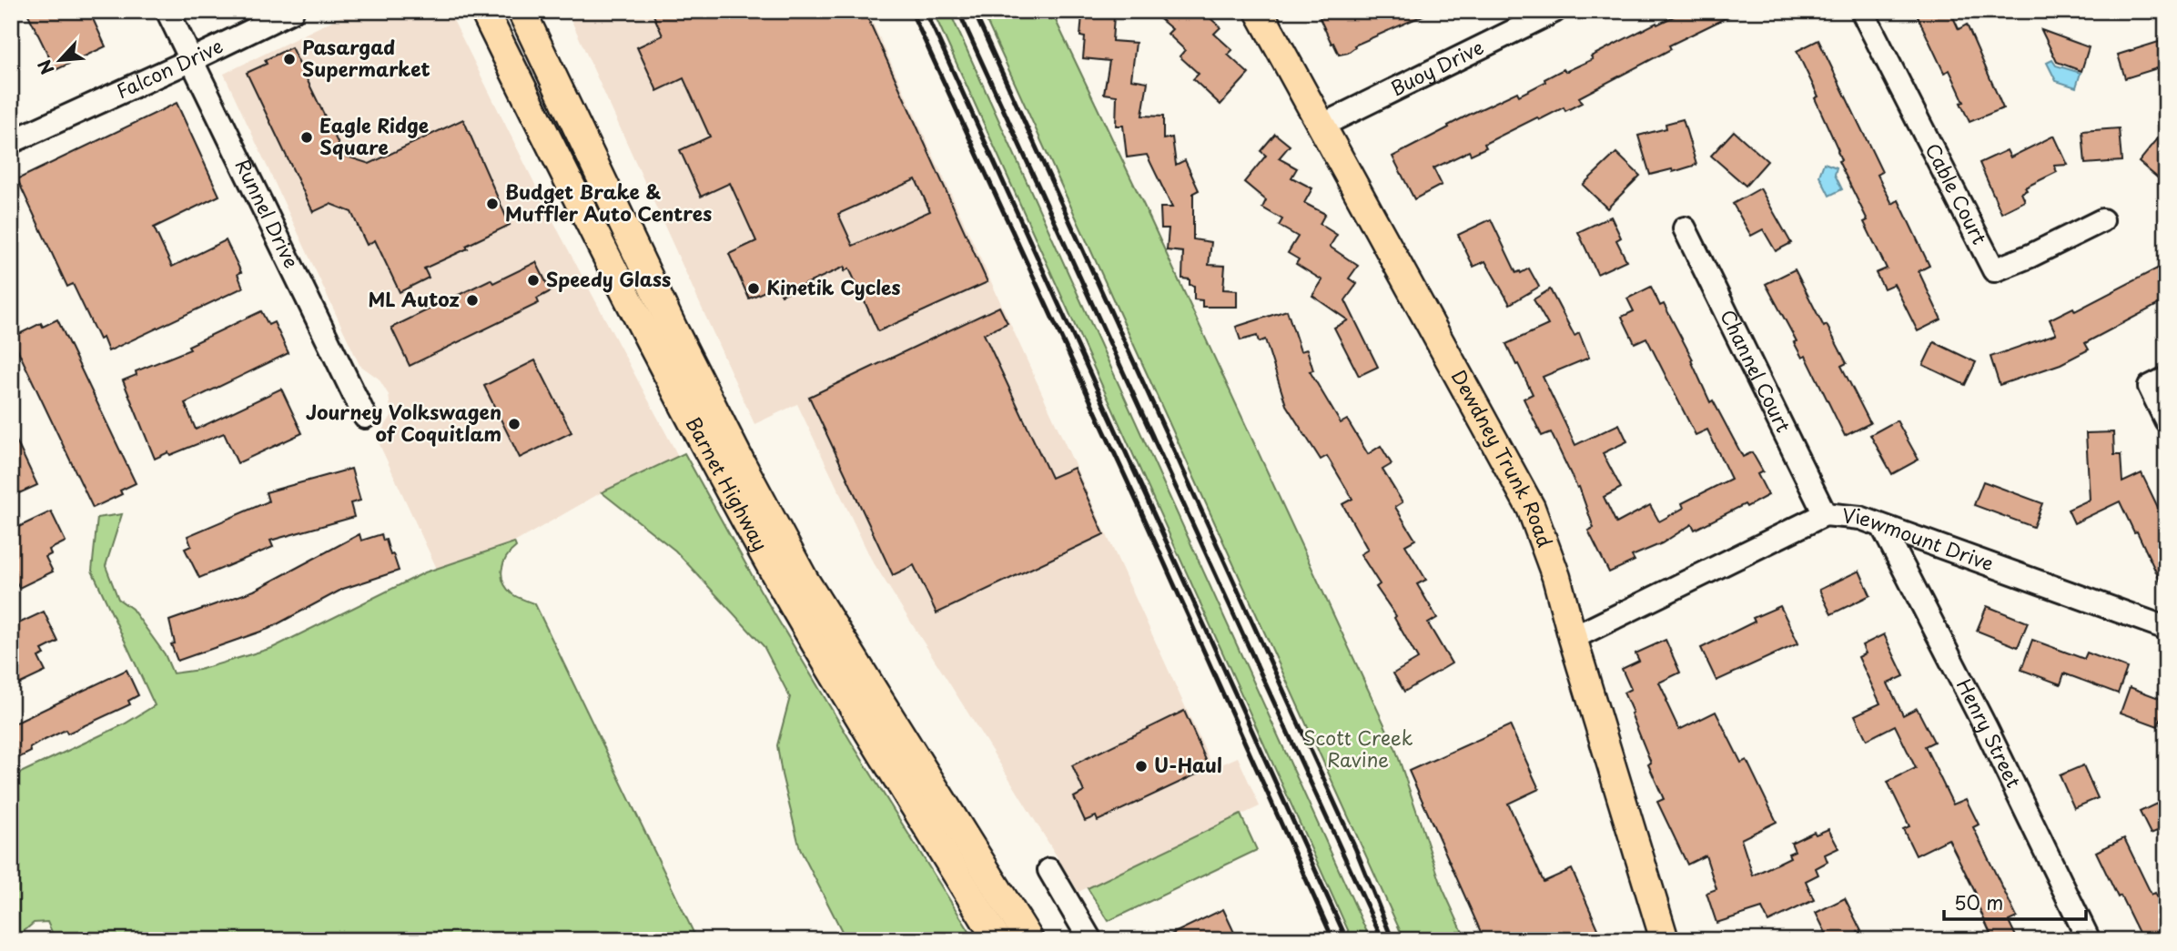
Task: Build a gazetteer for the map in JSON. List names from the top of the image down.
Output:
{
  "streets": {
    "main road": ["Dewdney Trunk Road", "Barnet Highway"],
    "street": [
      "Buoy Drive",
      "Falcon Drive",
      "Cable Court",
      "Runnel Drive",
      "Channel Court",
      "Viewmount Drive",
      "Henry Street"
    ]
  },
  "crossings": [
    ["Buoy Drive", "Dewdney Trunk Road"],
    ["Falcon Drive", "Runnel Drive"],
    ["Channel Court", "Viewmount Drive"],
    ["Dewdney Trunk Road", "Viewmount Drive"],
    ["Viewmount Drive", "Henry Street"]
  ],
  "parks": ["Scott Creek Ravine"],
  "places": [
    "Pasargad Supermarket",
    "Eagle Ridge Square",
    "Budget Brake & Muffler Auto Centres",
    "Speedy Glass",
    "Kinetik Cycles",
    "ML Autoz",
    "Journey Volkswagen of Coquitlam",
    "U-Haul"
  ],
  "scale_bar": "50 m",
  "north": "bottom left"
}
